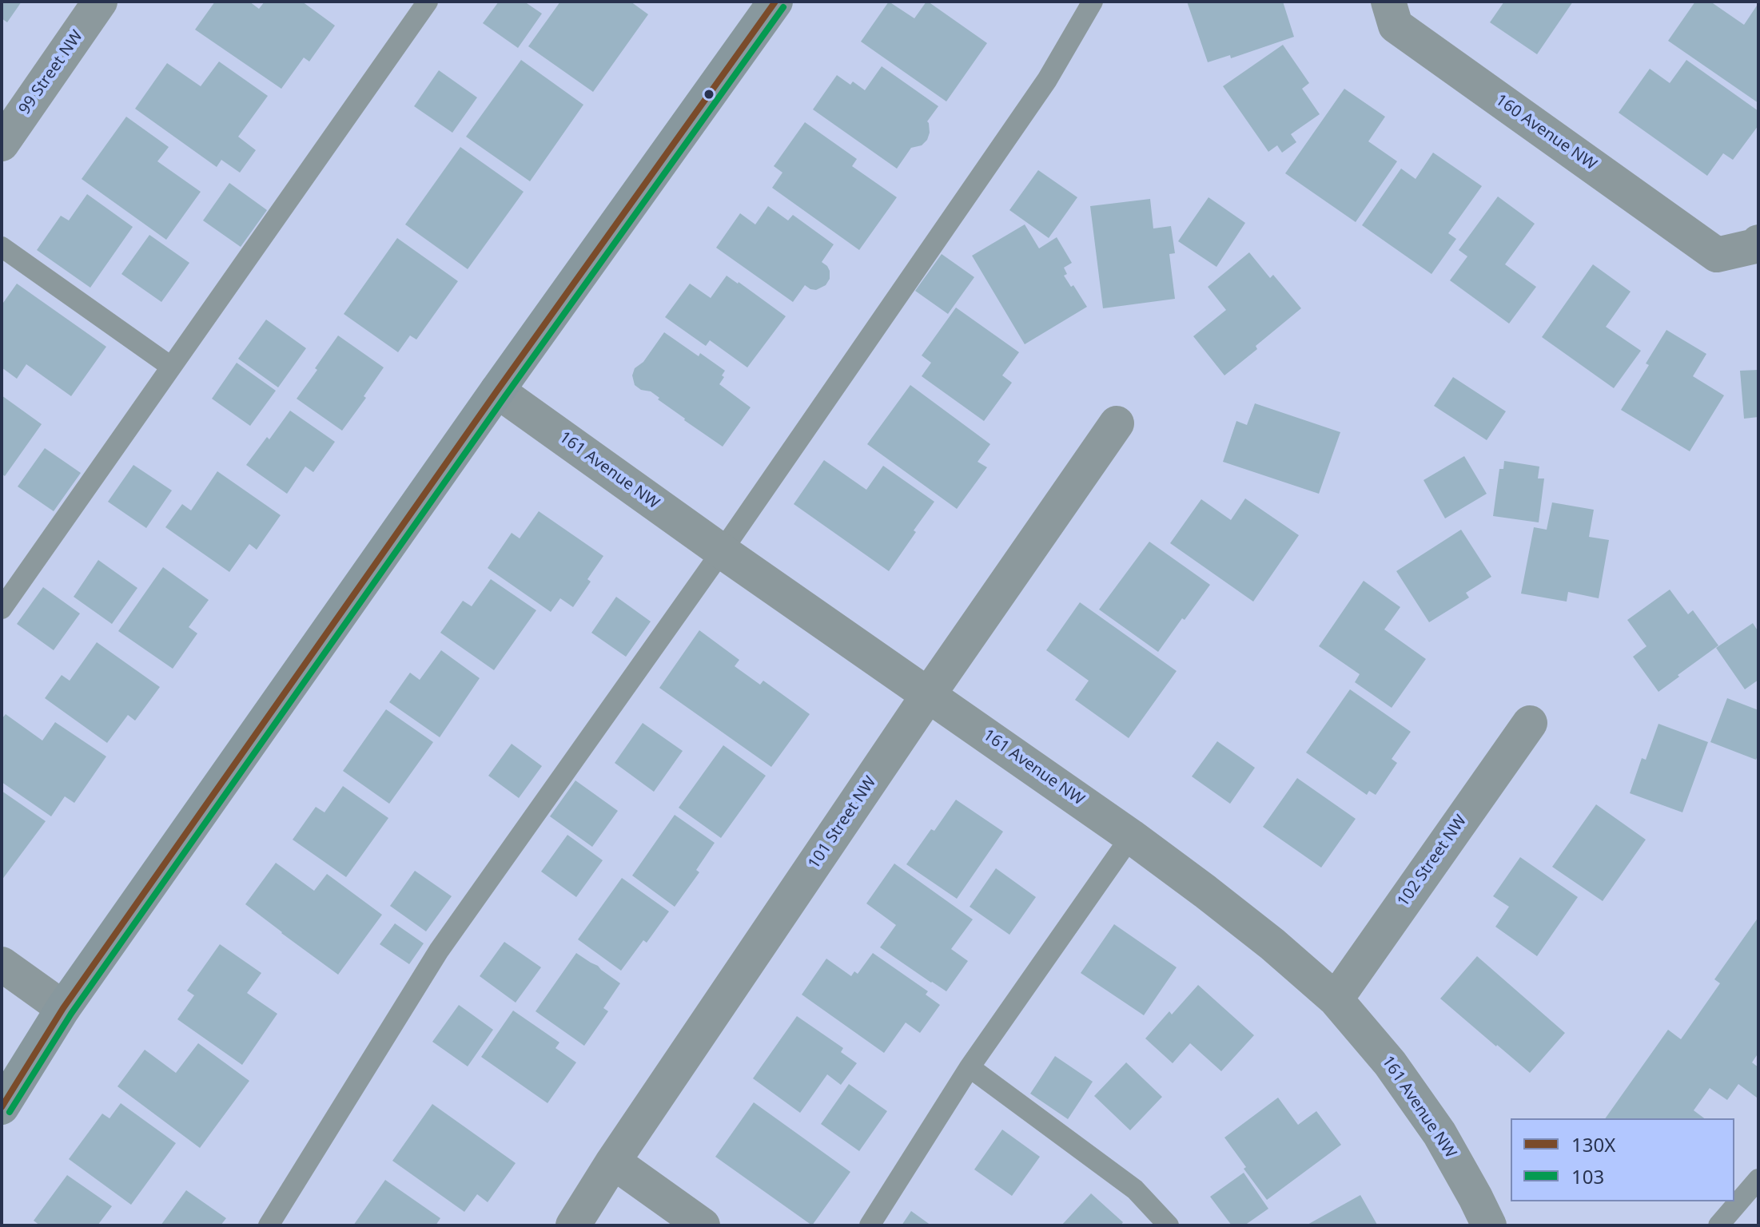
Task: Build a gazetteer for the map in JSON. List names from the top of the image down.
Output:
{
  "streets": {
    "street": [
      "99 Street NW",
      "160 Avenue NW",
      "161 Avenue NW",
      "101 Street NW",
      "102 Street NW"
    ]
  },
  "crossings": [
    ["161 Avenue NW", "101 Street NW"],
    ["161 Avenue NW", "102 Street NW"]
  ],
  "lines": ["transit line 130X", "transit line 103"],
  "legend": ["130X", "103"]
}
